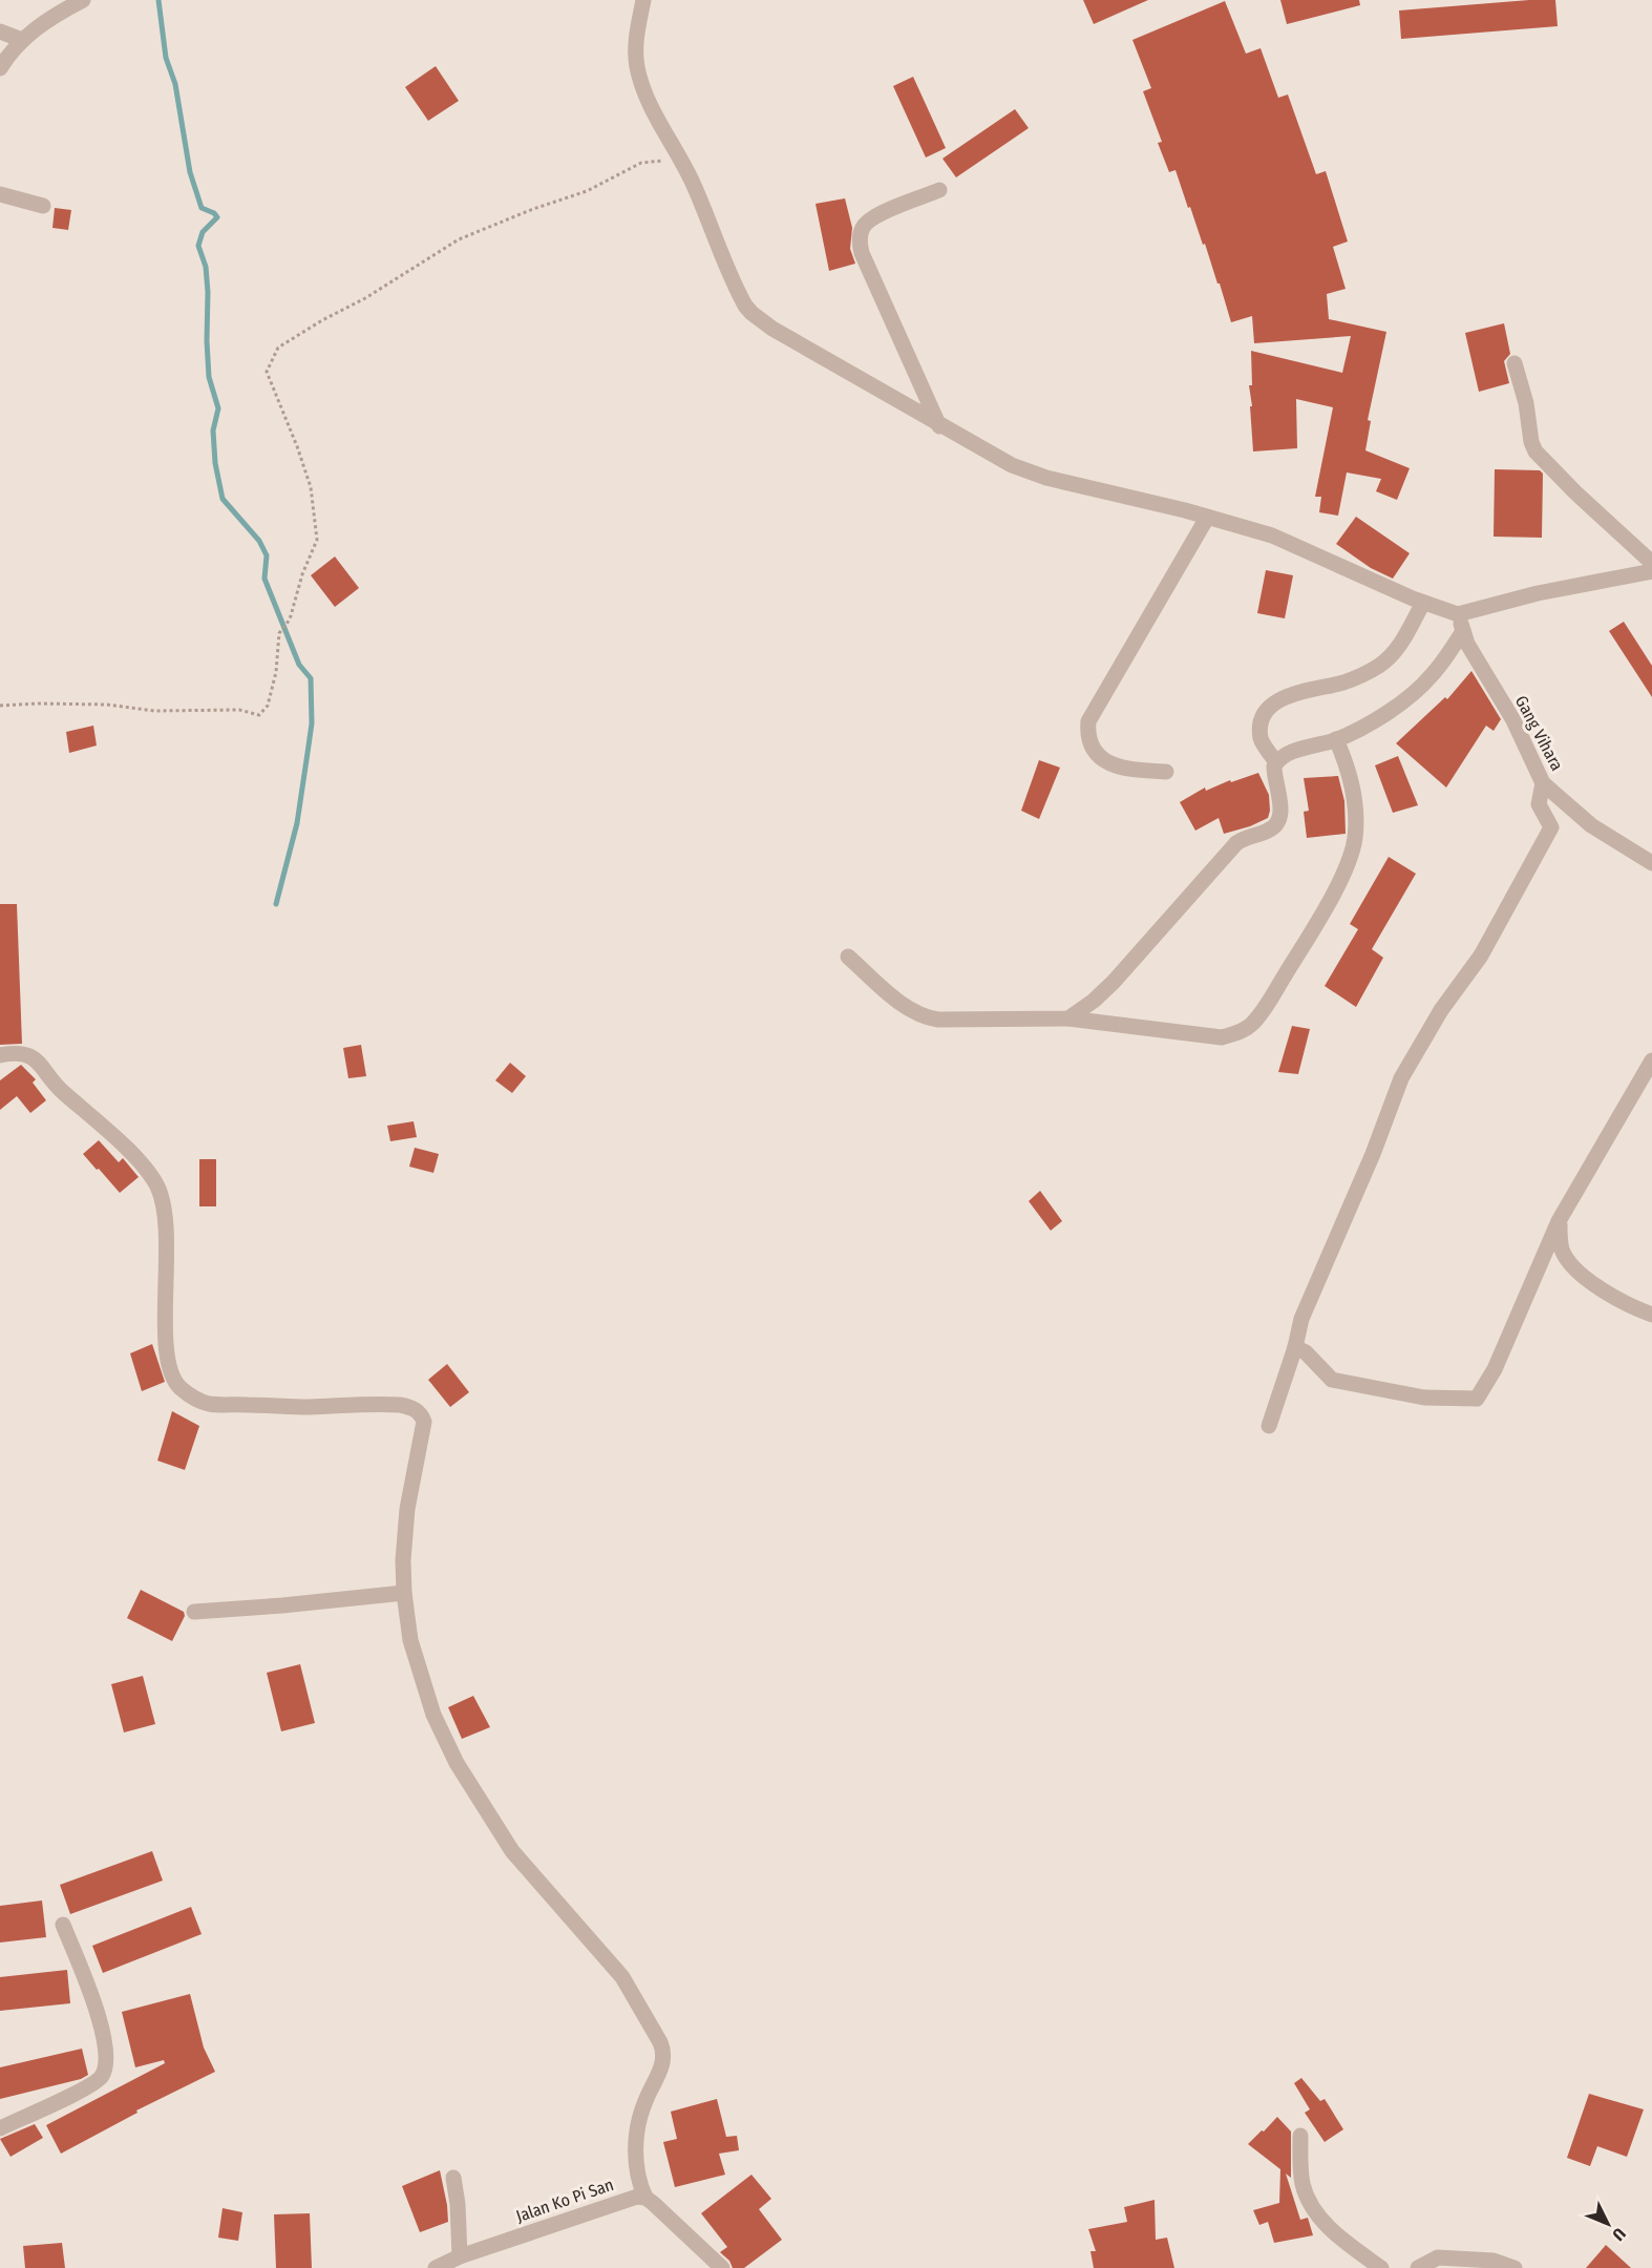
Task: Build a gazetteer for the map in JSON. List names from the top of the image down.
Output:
{
  "streets": {
    "street": ["Gang Vihara", "Jalan Ko Pi San"]
  },
  "north": "bottom right"
}
